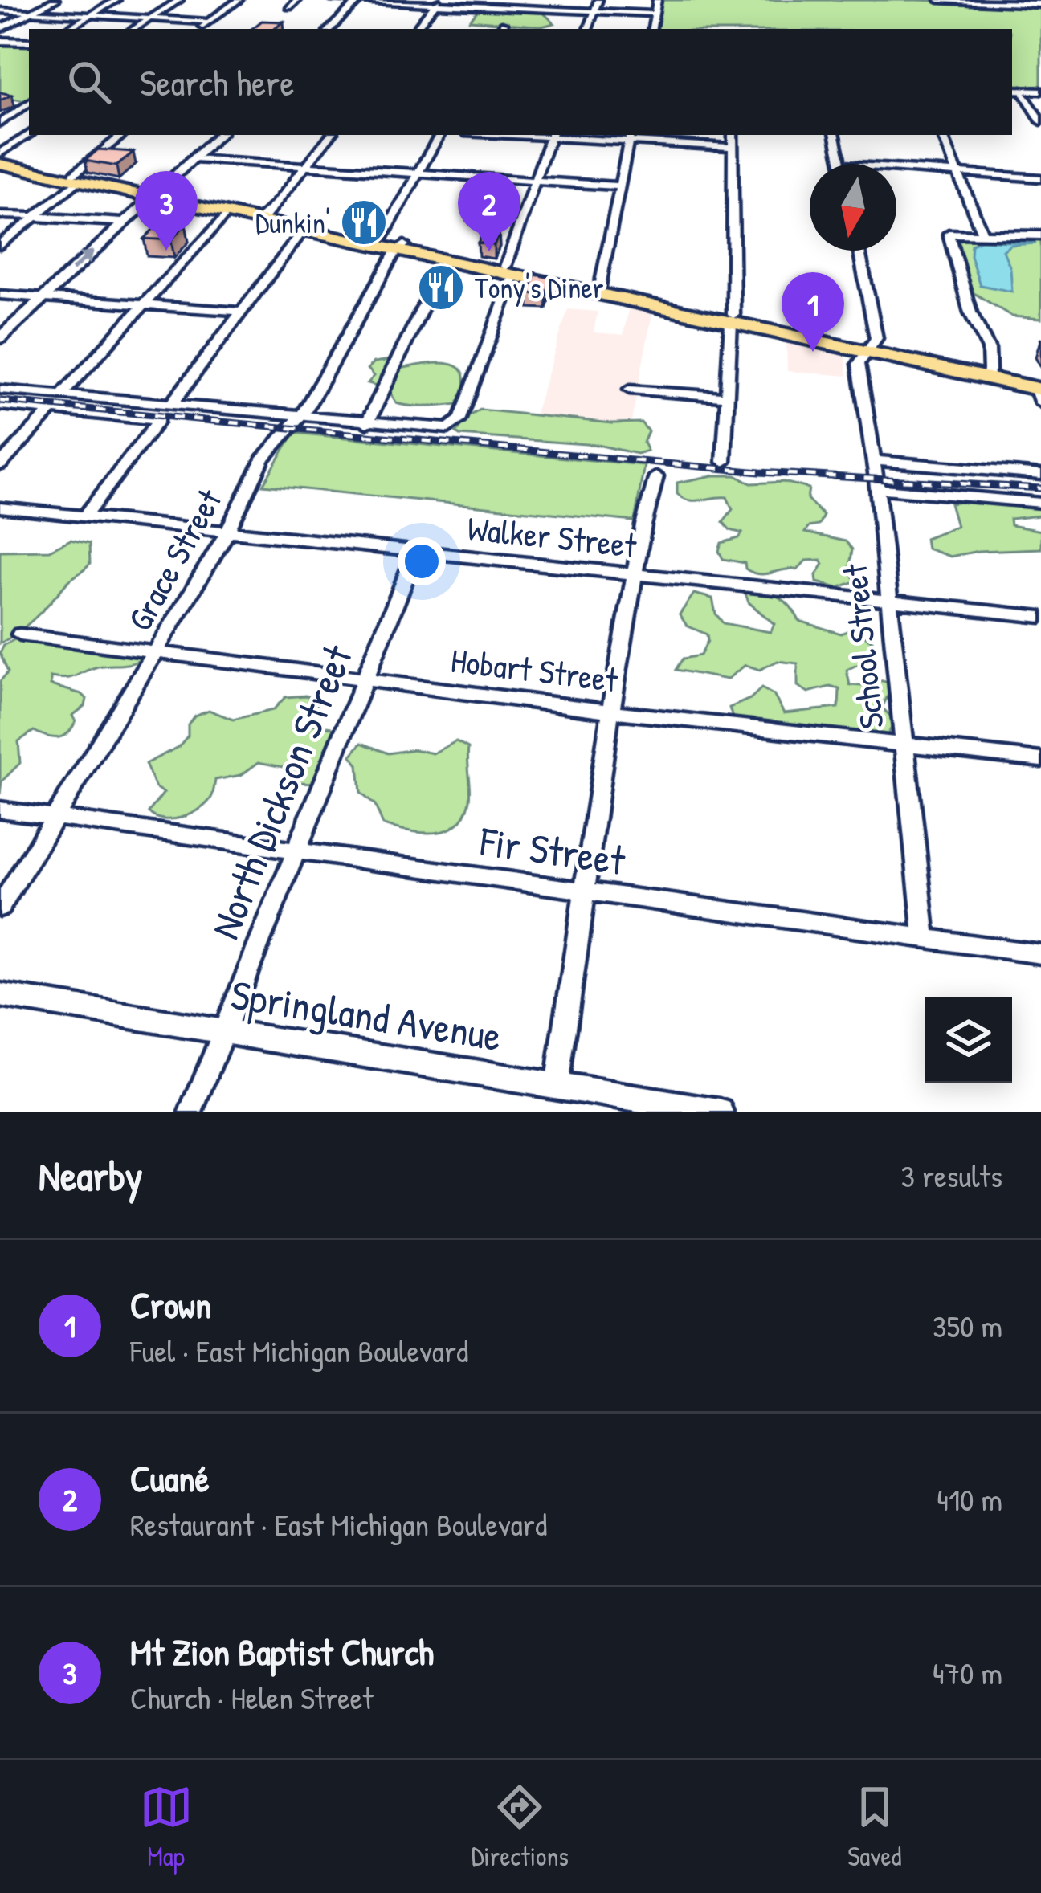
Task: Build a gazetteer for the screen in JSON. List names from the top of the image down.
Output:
{
  "streets": {
    "street": [
      "Walker Street",
      "Grace Street",
      "School Street",
      "Hobart Street",
      "North Dickson Street",
      "Fir Street",
      "Springland Avenue"
    ]
  },
  "crossings": [
    ["Walker Street", "Grace Street"],
    ["Walker Street", "School Street"],
    ["Walker Street", "North Dickson Street"],
    ["Grace Street", "Hobart Street"],
    ["Grace Street", "Fir Street"],
    ["School Street", "Hobart Street"],
    ["School Street", "Fir Street"],
    ["Hobart Street", "North Dickson Street"],
    ["North Dickson Street", "Fir Street"],
    ["North Dickson Street", "Springland Avenue"]
  ],
  "places": {
    "restaurant": ["Dunkin'", "Tony's Diner"]
  },
  "north": "bottom",
  "page": {
    "search": "Search here",
    "pins": ["3", "2", "1"],
    "heading": ["Nearby", "3 results"],
    "list": [
      {
        "mark": "1",
        "name": "Crown",
        "note": "Fuel · East Michigan Boulevard",
        "value": "350 m"
      },
      {
        "mark": "2",
        "name": "Cuané",
        "note": "Restaurant · East Michigan Boulevard",
        "value": "410 m"
      },
      {
        "mark": "3",
        "name": "Mt Zion Baptist Church",
        "note": "Church · Helen Street",
        "value": "470 m"
      }
    ],
    "nav": ["Map", "Directions", "Saved"]
  }
}
